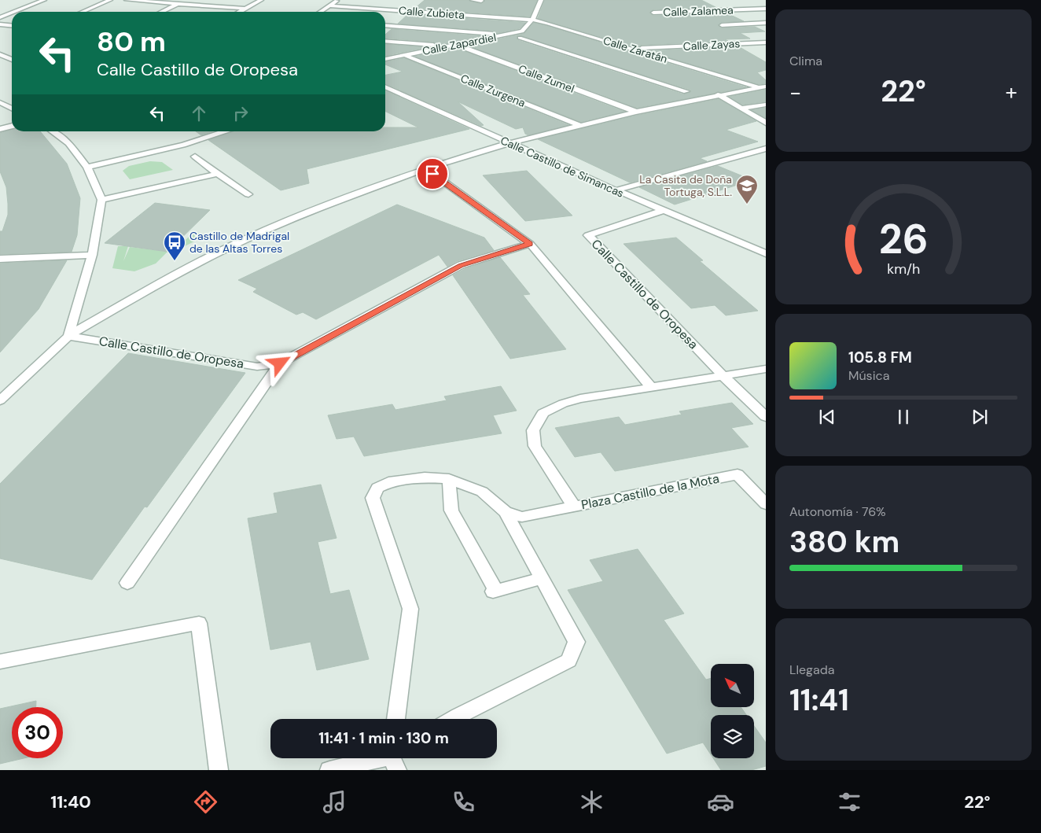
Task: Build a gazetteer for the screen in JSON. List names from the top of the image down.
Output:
{
  "streets": {
    "street": [
      "Calle Zalamea",
      "Calle Zubieta",
      "Calle Zapardiel",
      "Calle Zayas",
      "Calle Zaratán",
      "Calle Zumel",
      "Calle Zurgena",
      "Calle Castillo de Simancas",
      "Calle Castillo de Oropesa",
      "Plaza Castillo de la Mota"
    ]
  },
  "crossings": [
    ["Calle Zubieta", "Calle Zapardiel"],
    ["Calle Zubieta", "Calle Zaratán"],
    ["Calle Zapardiel", "Calle Zaratán"],
    ["Calle Zapardiel", "Calle Zumel"],
    ["Calle Zapardiel", "Calle Zurgena"],
    ["Calle Zayas", "Calle Zaratán"],
    ["Calle Castillo de Simancas", "Calle Castillo de Oropesa"]
  ],
  "places": {
    "school or university": ["La Casita de Doña Tortuga, S.L.L."],
    "bus stop": ["Castillo de Madrigal de las Altas Torres"]
  },
  "north": "top left",
  "page": {
    "tile": [
      "Clima",
      ["Autonomía · 76%", "380 km"],
      ["Llegada", "11:41"]
    ],
    "turn": ["80 m", "Calle Castillo de Oropesa"],
    "heat": ["−", "22°", "+"],
    "song": ["105.8 FM", "Música"],
    "limit": "30",
    "trip": "11:41 · 1 min · 130 m",
    "tabs": ["11:40", "22°"],
    "gauge": ["26", "km/h"]
  }
}
